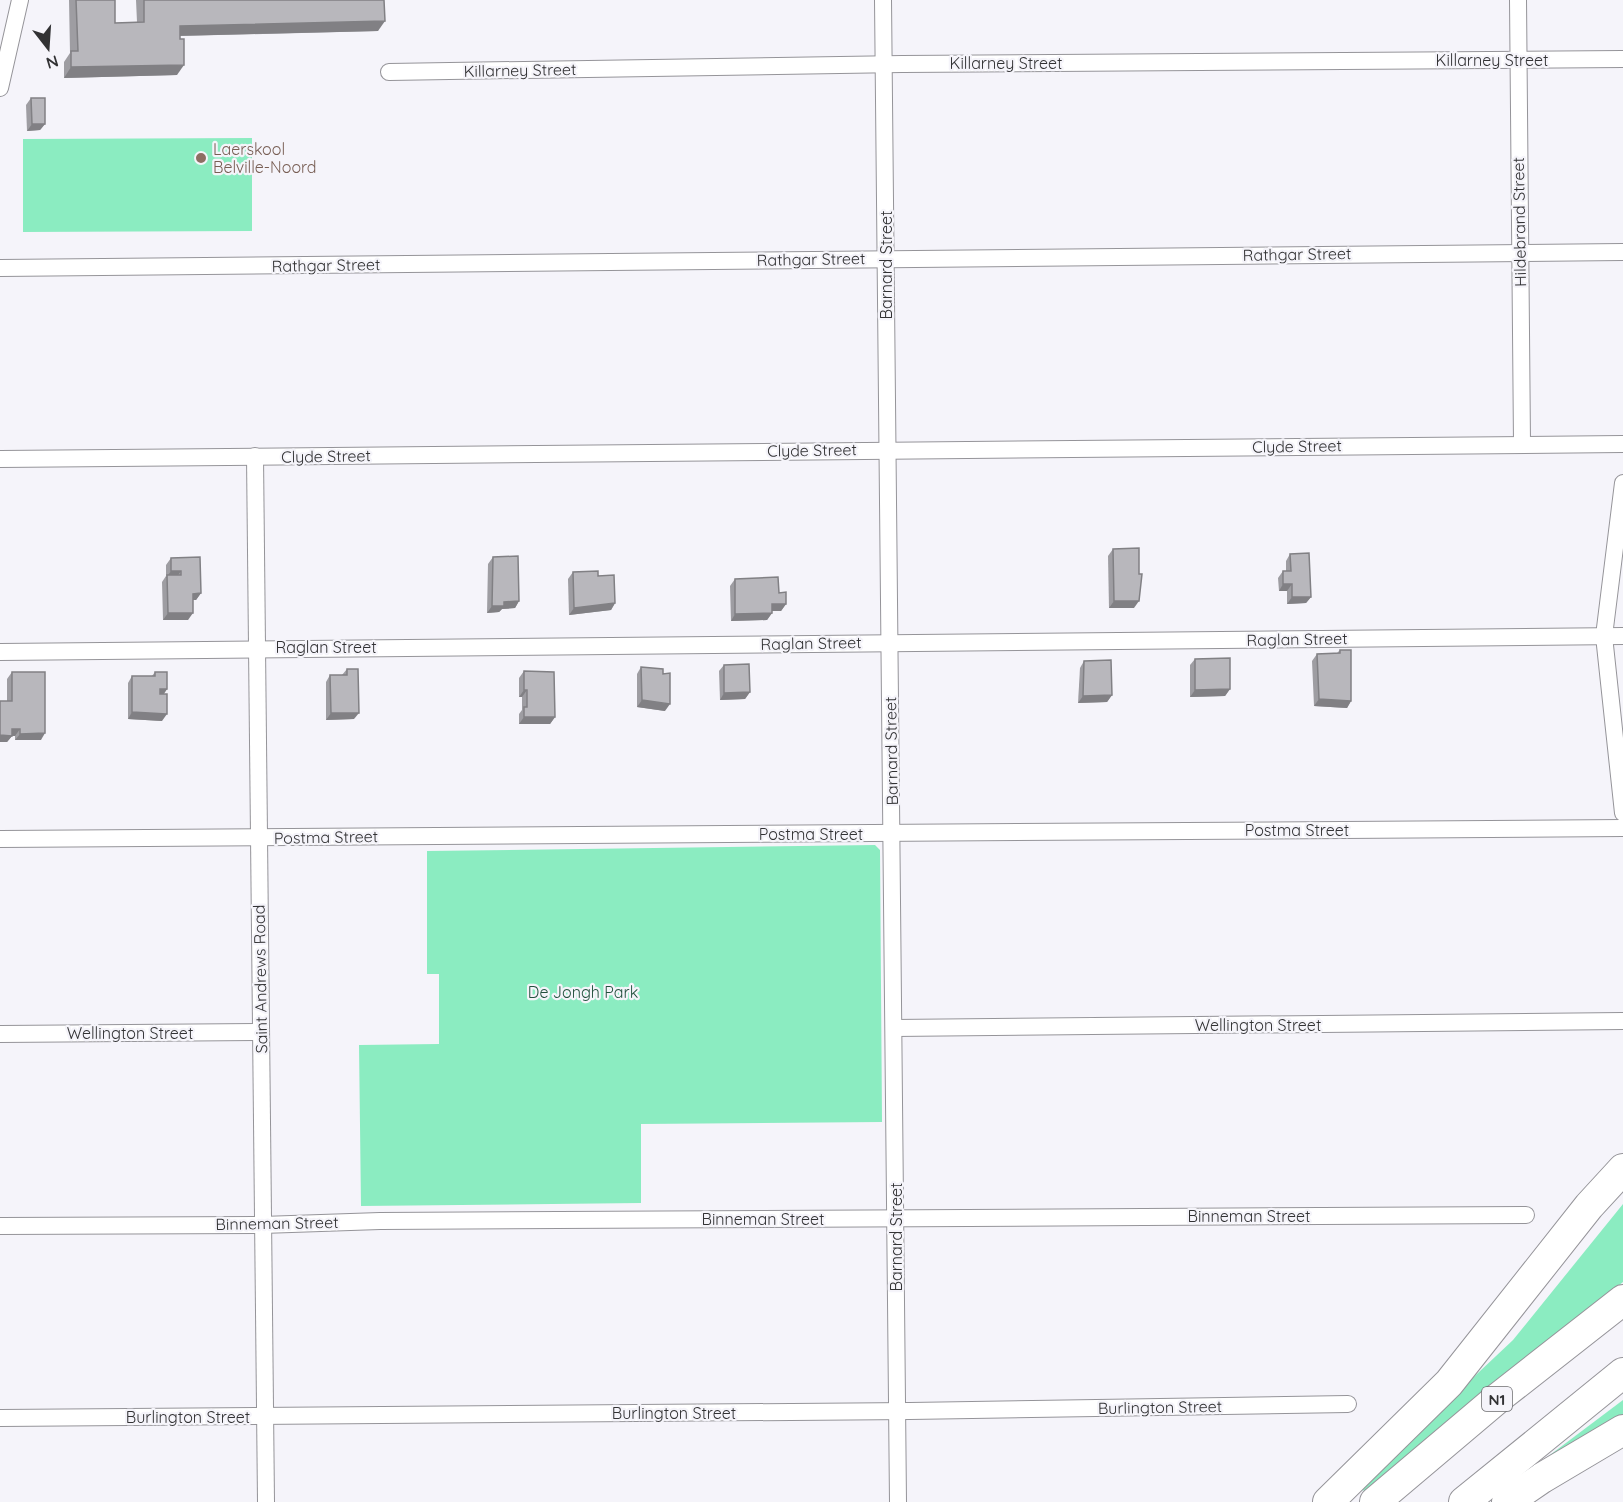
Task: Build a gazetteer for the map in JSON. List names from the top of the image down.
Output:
{
  "streets": {
    "highway": ["N1"],
    "street": [
      "Killarney Street",
      "Hildebrand Street",
      "Rathgar Street",
      "Barnard Street",
      "Clyde Street",
      "Raglan Street",
      "Postma Street",
      "Saint Andrews Road",
      "Wellington Street",
      "Binneman Street",
      "Burlington Street"
    ]
  },
  "crossings": [
    ["Killarney Street", "Hildebrand Street"],
    ["Killarney Street", "Barnard Street"],
    ["Hildebrand Street", "Rathgar Street"],
    ["Hildebrand Street", "Clyde Street"],
    ["Rathgar Street", "Barnard Street"],
    ["Barnard Street", "Clyde Street"],
    ["Barnard Street", "Raglan Street"],
    ["Barnard Street", "Postma Street"],
    ["Barnard Street", "Wellington Street"],
    ["Barnard Street", "Binneman Street"],
    ["Barnard Street", "Burlington Street"],
    ["Clyde Street", "Saint Andrews Road"],
    ["Raglan Street", "Saint Andrews Road"],
    ["Postma Street", "Saint Andrews Road"],
    ["Saint Andrews Road", "Wellington Street"],
    ["Saint Andrews Road", "Binneman Street"],
    ["Saint Andrews Road", "Burlington Street"]
  ],
  "parks": ["De Jongh Park"],
  "places": ["Laerskool Belville-Noord"],
  "north": "bottom"
}
